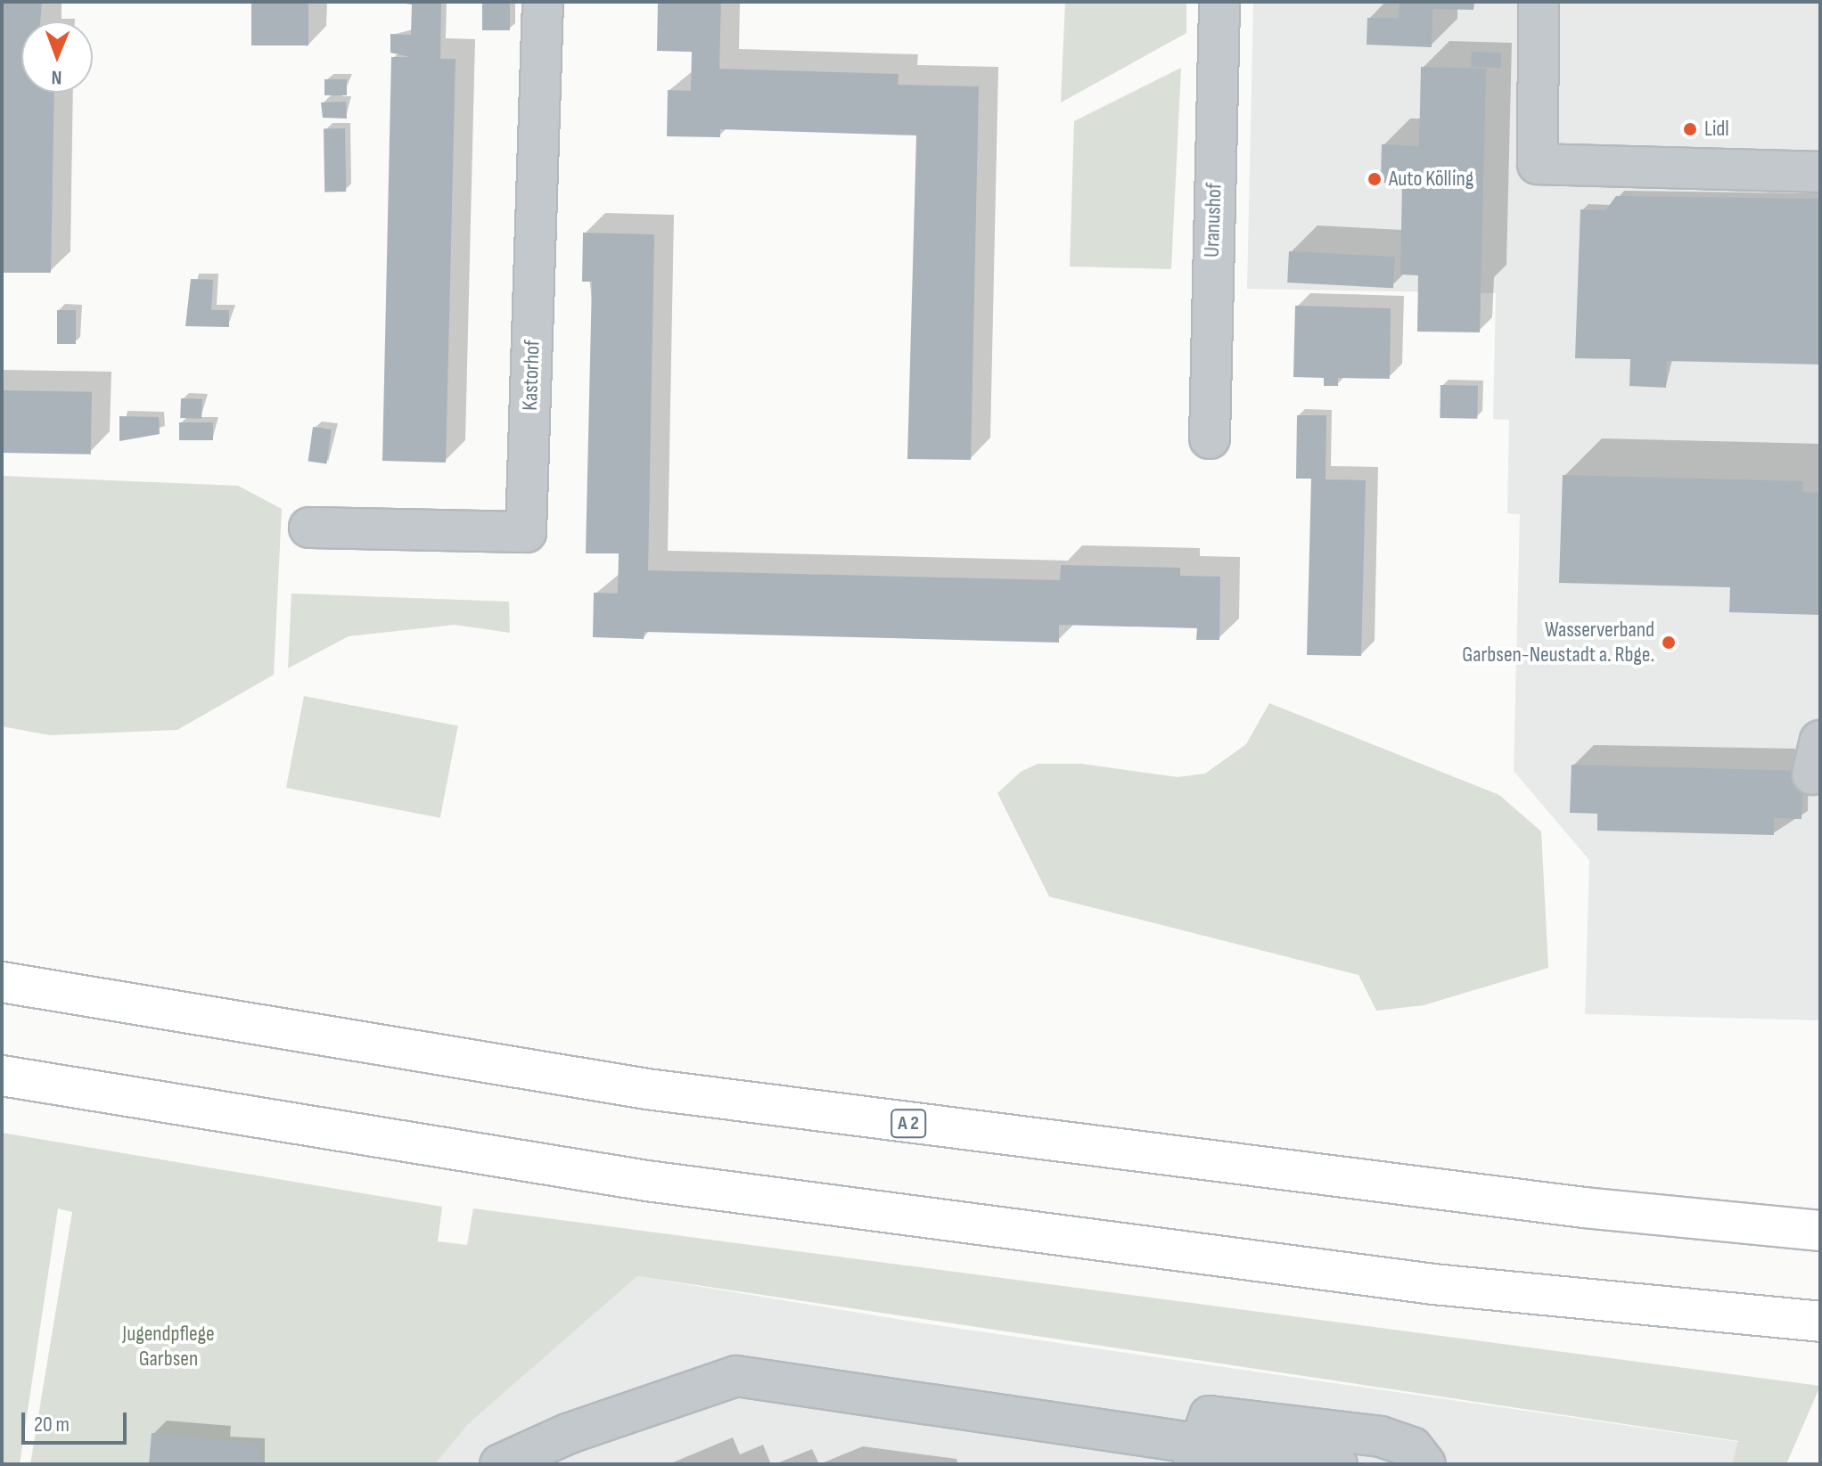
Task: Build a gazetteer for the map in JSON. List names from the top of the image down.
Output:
{
  "streets": {
    "highway": ["A 2"],
    "street": ["Uranushof", "Kastorhof"]
  },
  "parks": ["Jugendpflege Garbsen"],
  "places": ["Lidl", "Auto Kölling", "Wasserverband Garbsen-Neustadt a. Rbge."],
  "scale_bar": "20 m",
  "north": "bottom"
}
